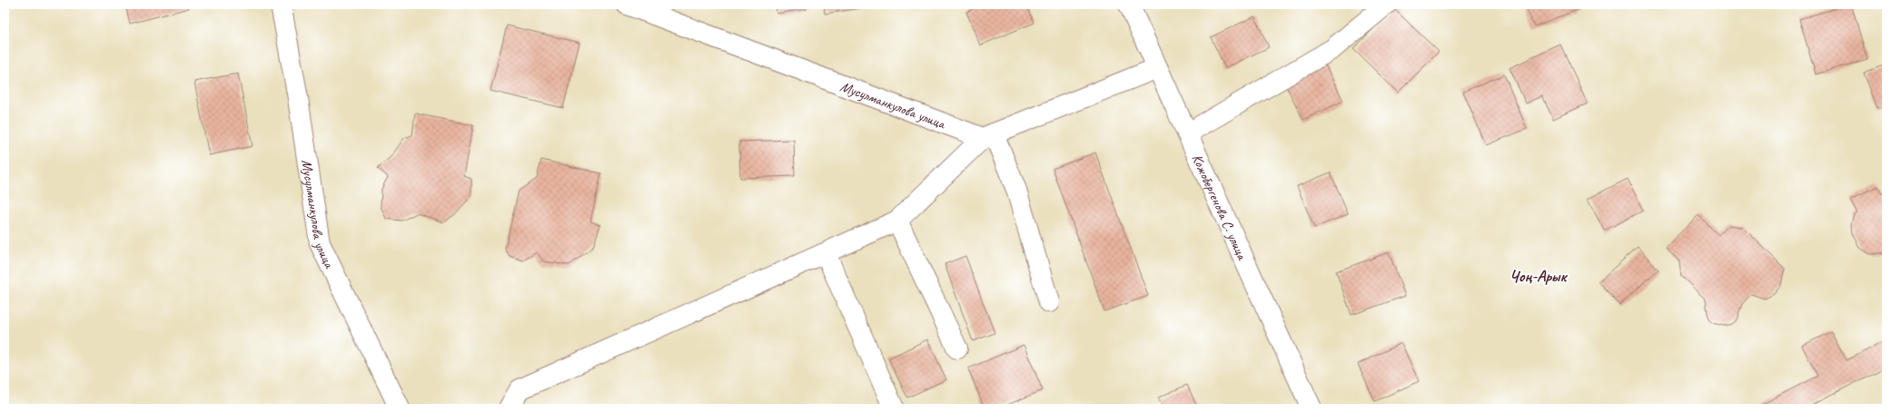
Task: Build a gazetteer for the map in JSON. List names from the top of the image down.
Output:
{
  "streets": {
    "street": ["Мусулманкулова улица", "Кожобергенова С. улица"]
  },
  "districts": ["Чоң-Арык"]
}
